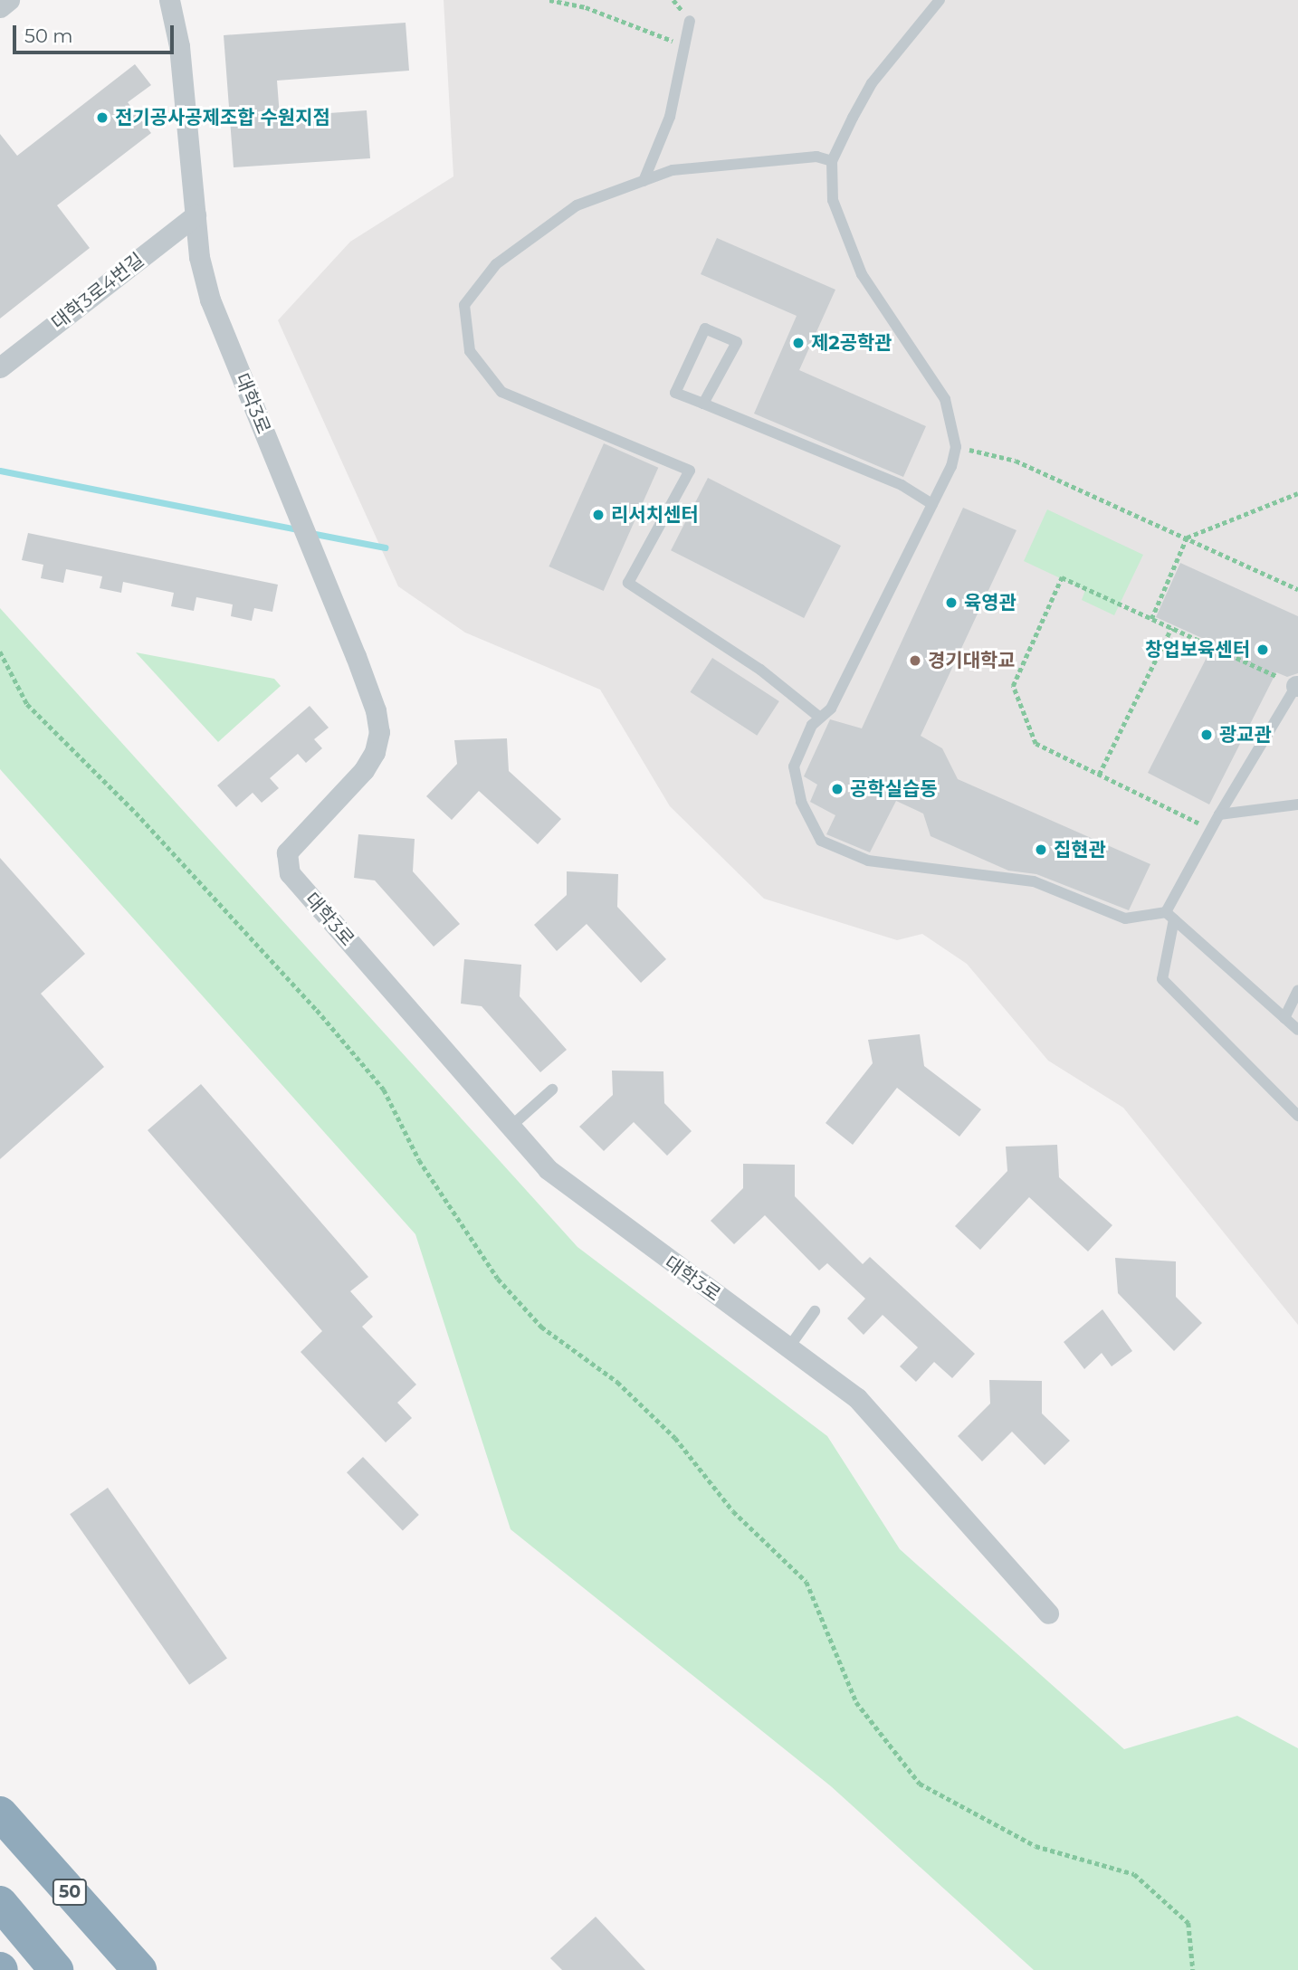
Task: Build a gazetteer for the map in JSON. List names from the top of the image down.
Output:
{
  "streets": {
    "highway": ["50"],
    "street": ["대학3로4번길", "대학3로"]
  },
  "crossings": [
    ["대학3로4번길", "대학3로"]
  ],
  "places": [
    "전기공사공제조합 수원지점",
    "제2공학관",
    "리서치센터",
    "육영관",
    "창업보육센터",
    "경기대학교",
    "광교관",
    "공학실습동",
    "집현관"
  ],
  "scale_bar": "50 m"
}
